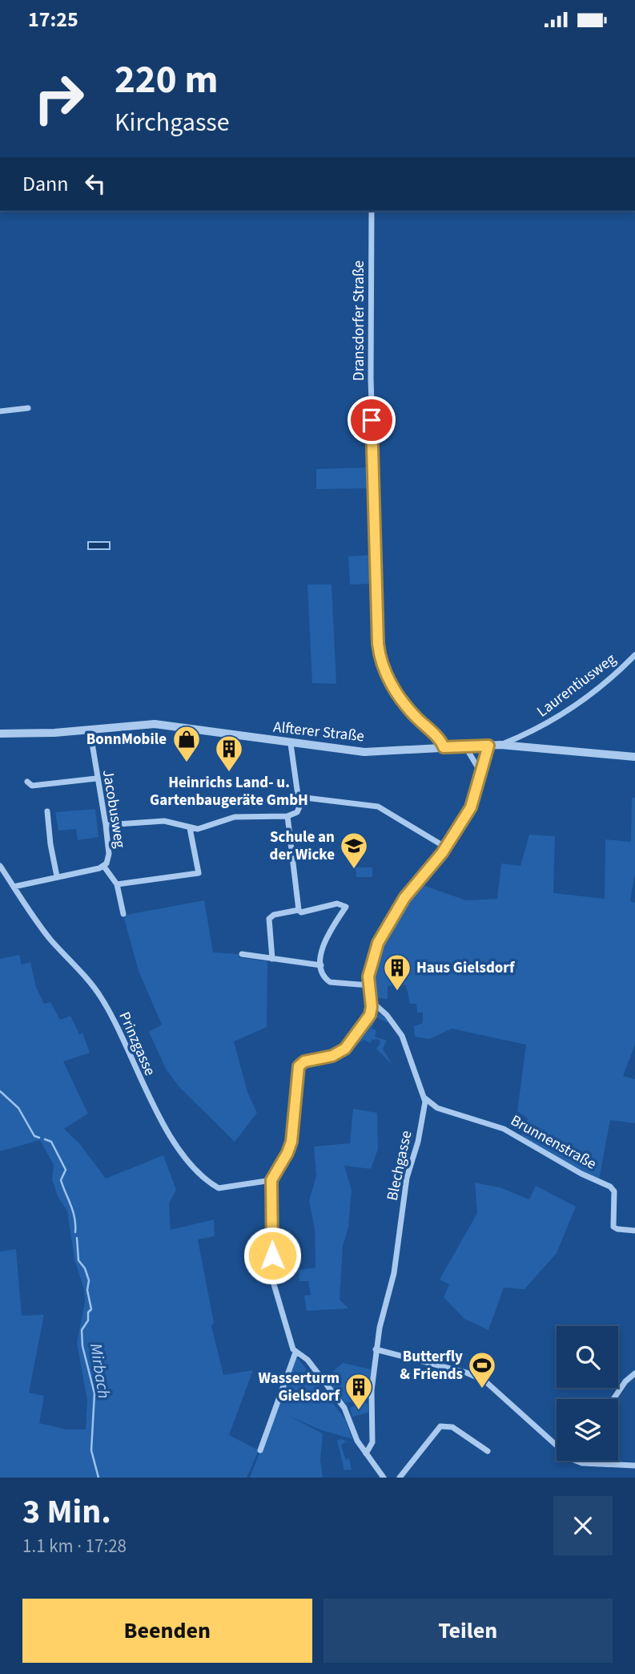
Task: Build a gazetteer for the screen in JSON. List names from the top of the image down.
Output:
{
  "streets": {
    "street": [
      "Dransdorfer Straße",
      "Laurentiusweg",
      "Alfterer Straße",
      "Jacobusweg",
      "Prinzgasse",
      "Brunnenstraße",
      "Blechgasse"
    ]
  },
  "crossings": [
    ["Dransdorfer Straße", "Alfterer Straße"],
    ["Laurentiusweg", "Alfterer Straße"],
    ["Alfterer Straße", "Jacobusweg"],
    ["Jacobusweg", "Prinzgasse"],
    ["Brunnenstraße", "Blechgasse"]
  ],
  "water": ["Mirbach"],
  "places": {
    "shop": ["BonnMobile"],
    "building": ["Heinrichs Land- u. Gartenbaugeräte GmbH", "Haus Gielsdorf", "Wasserturm Gielsdorf"],
    "school or university": ["Schule an der Wicke"],
    "sports": ["Butterfly & Friends"]
  },
  "page": {
    "status": "17:25",
    "turn": ["220 m", "Kirchgasse"],
    "then": "Dann",
    "heading": ["3 Min.", "1.1 km · 17:28"],
    "buttons": ["Beenden", "Teilen"]
  }
}
